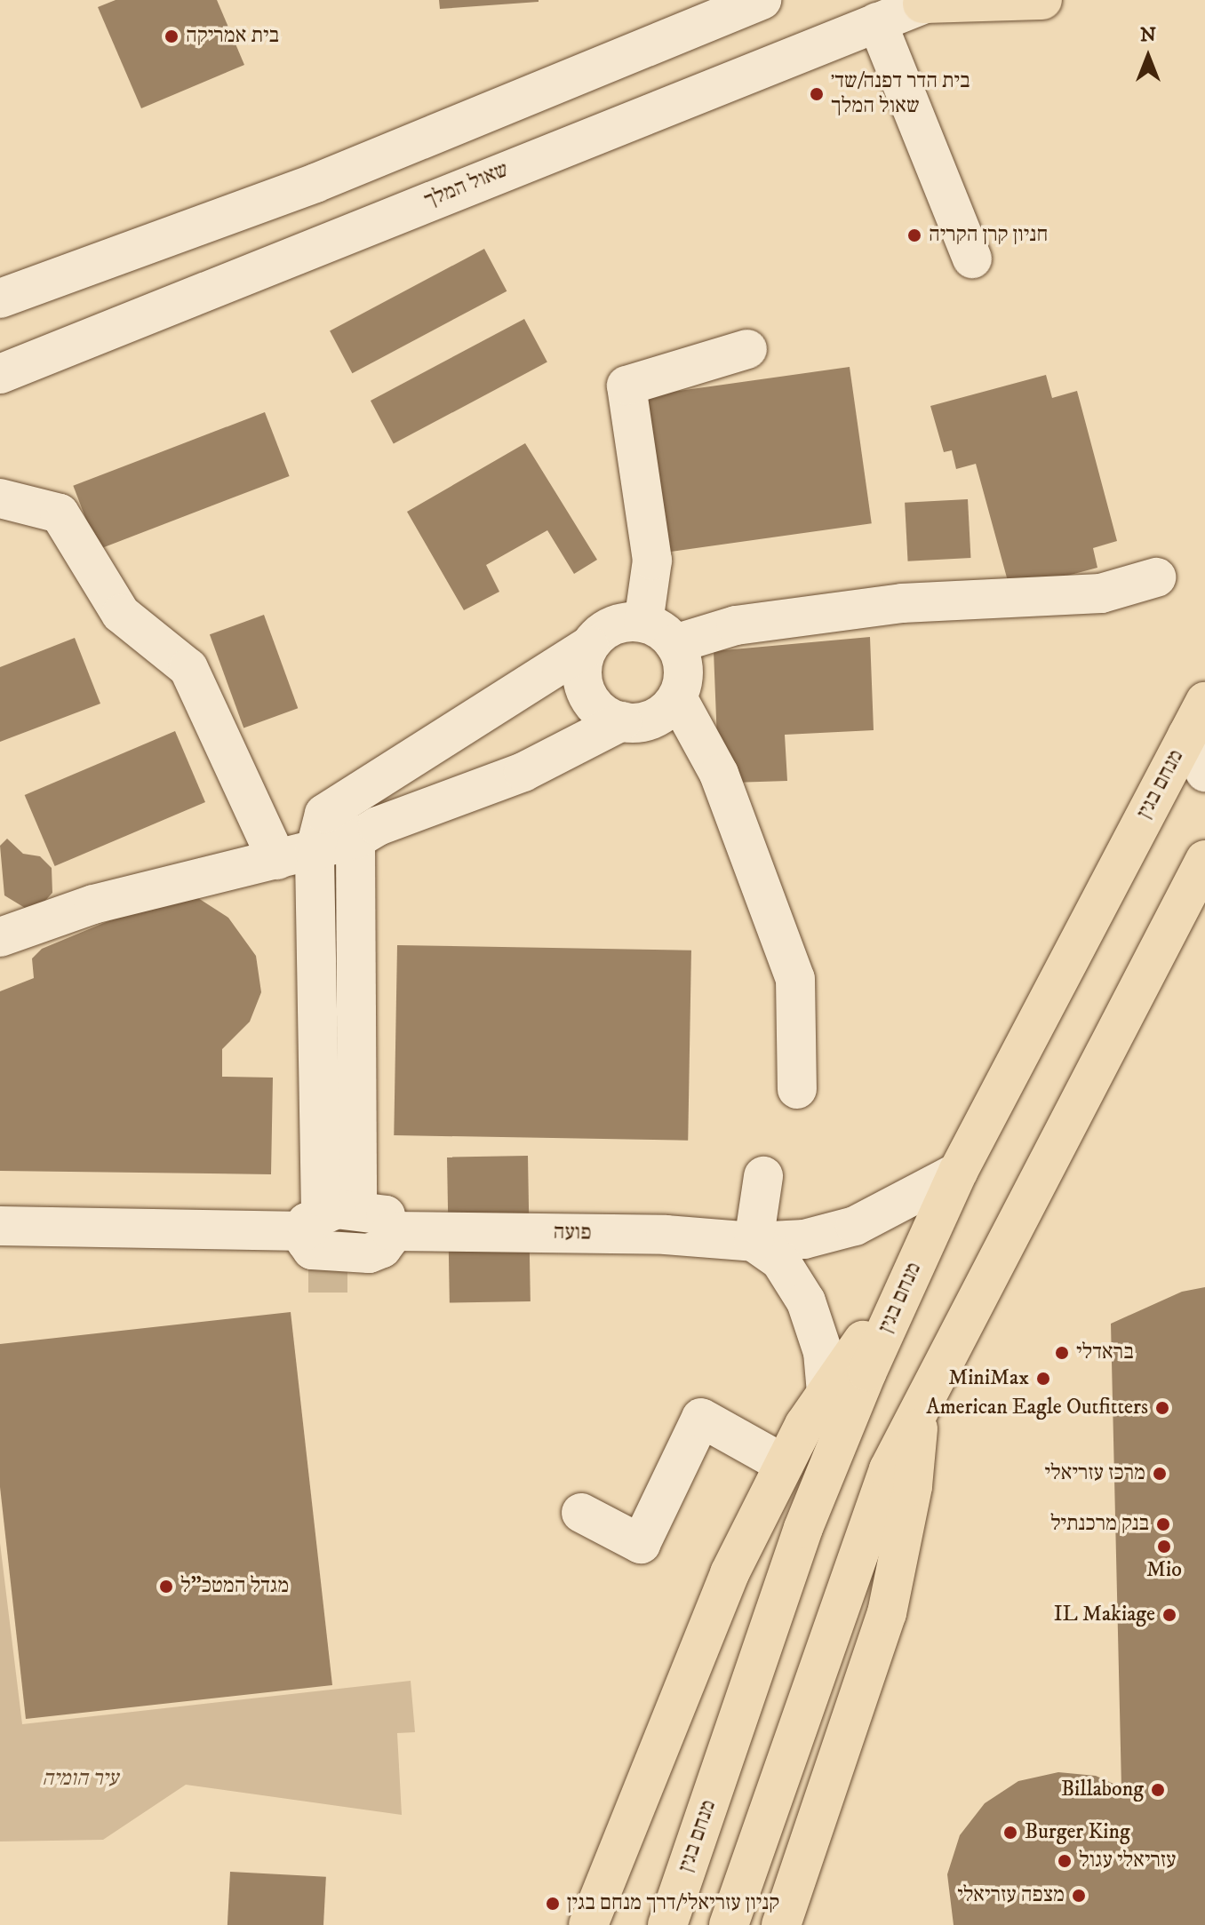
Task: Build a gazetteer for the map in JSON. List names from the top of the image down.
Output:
{
  "streets": {
    "main road": ["מנחם בגין"],
    "street": ["שאול המלך", "פועה"]
  },
  "crossings": [
    ["מנחם בגין", "פועה"]
  ],
  "parks": ["עיר הומיה"],
  "places": [
    "בית אמריקה",
    "בית הדר דפנה/שד׳ שאול המלך",
    "חניון קרן הקריה",
    "בראדלי",
    "MiniMax",
    "American Eagle Outfitters",
    "מרכז עזריאלי",
    "בנק מרכנתיל",
    "Mio",
    "מגדל המטכ\"ל",
    "IL Makiage",
    "Billabong",
    "Burger King",
    "עזריאלי עגול",
    "מצפה עזריאלי",
    "קניון עזריאלי/דרך מנחם בגין"
  ],
  "north": "top"
}
